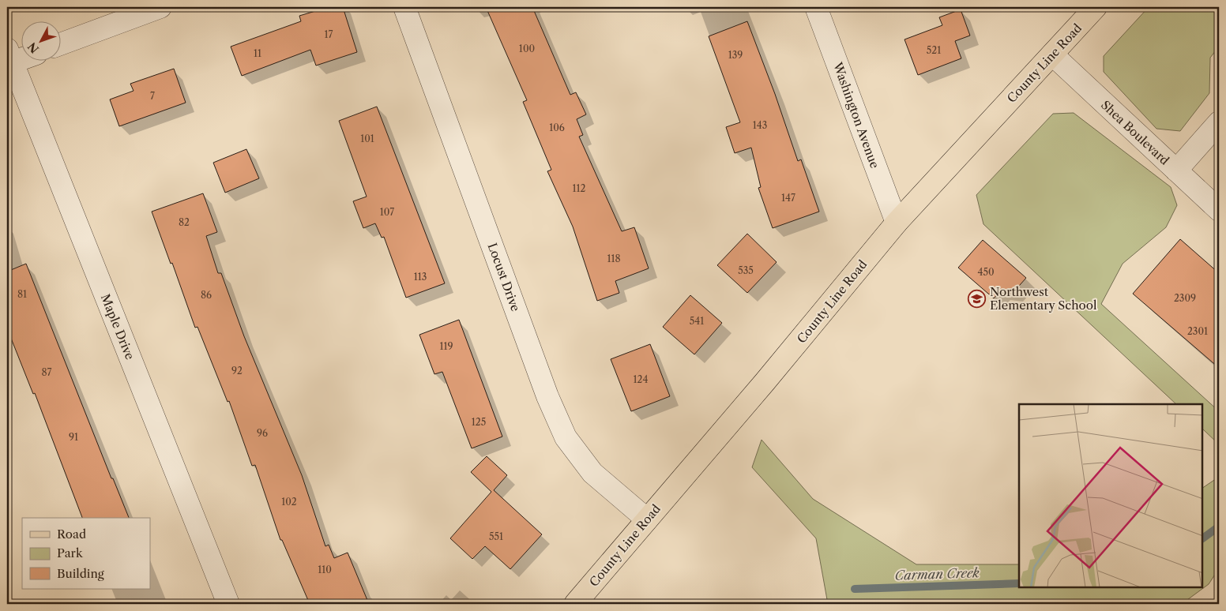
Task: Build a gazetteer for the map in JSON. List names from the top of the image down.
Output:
{
  "streets": {
    "main road": ["County Line Road"],
    "street": [
      "Washington Avenue",
      "Shea Boulevard",
      "Locust Drive",
      "Maple Drive"
    ]
  },
  "crossings": [
    ["County Line Road", "Washington Avenue"],
    ["County Line Road", "Shea Boulevard"],
    ["County Line Road", "Locust Drive"]
  ],
  "water": ["Carman Creek"],
  "places": {
    "school or university": ["Northwest Elementary School"]
  },
  "house_numbers": [
    "17",
    "100",
    "521",
    "11",
    "139",
    "7",
    "143",
    "106",
    "101",
    "112",
    "147",
    "107",
    "82",
    "118",
    "535",
    "450",
    "113",
    "81",
    "86",
    "2309",
    "541",
    "2301",
    "119",
    "92",
    "87",
    "124",
    "125",
    "96",
    "91",
    "102",
    "551",
    "110"
  ],
  "legend": ["Road", "Park", "Building"],
  "north": "bottom left"
}
